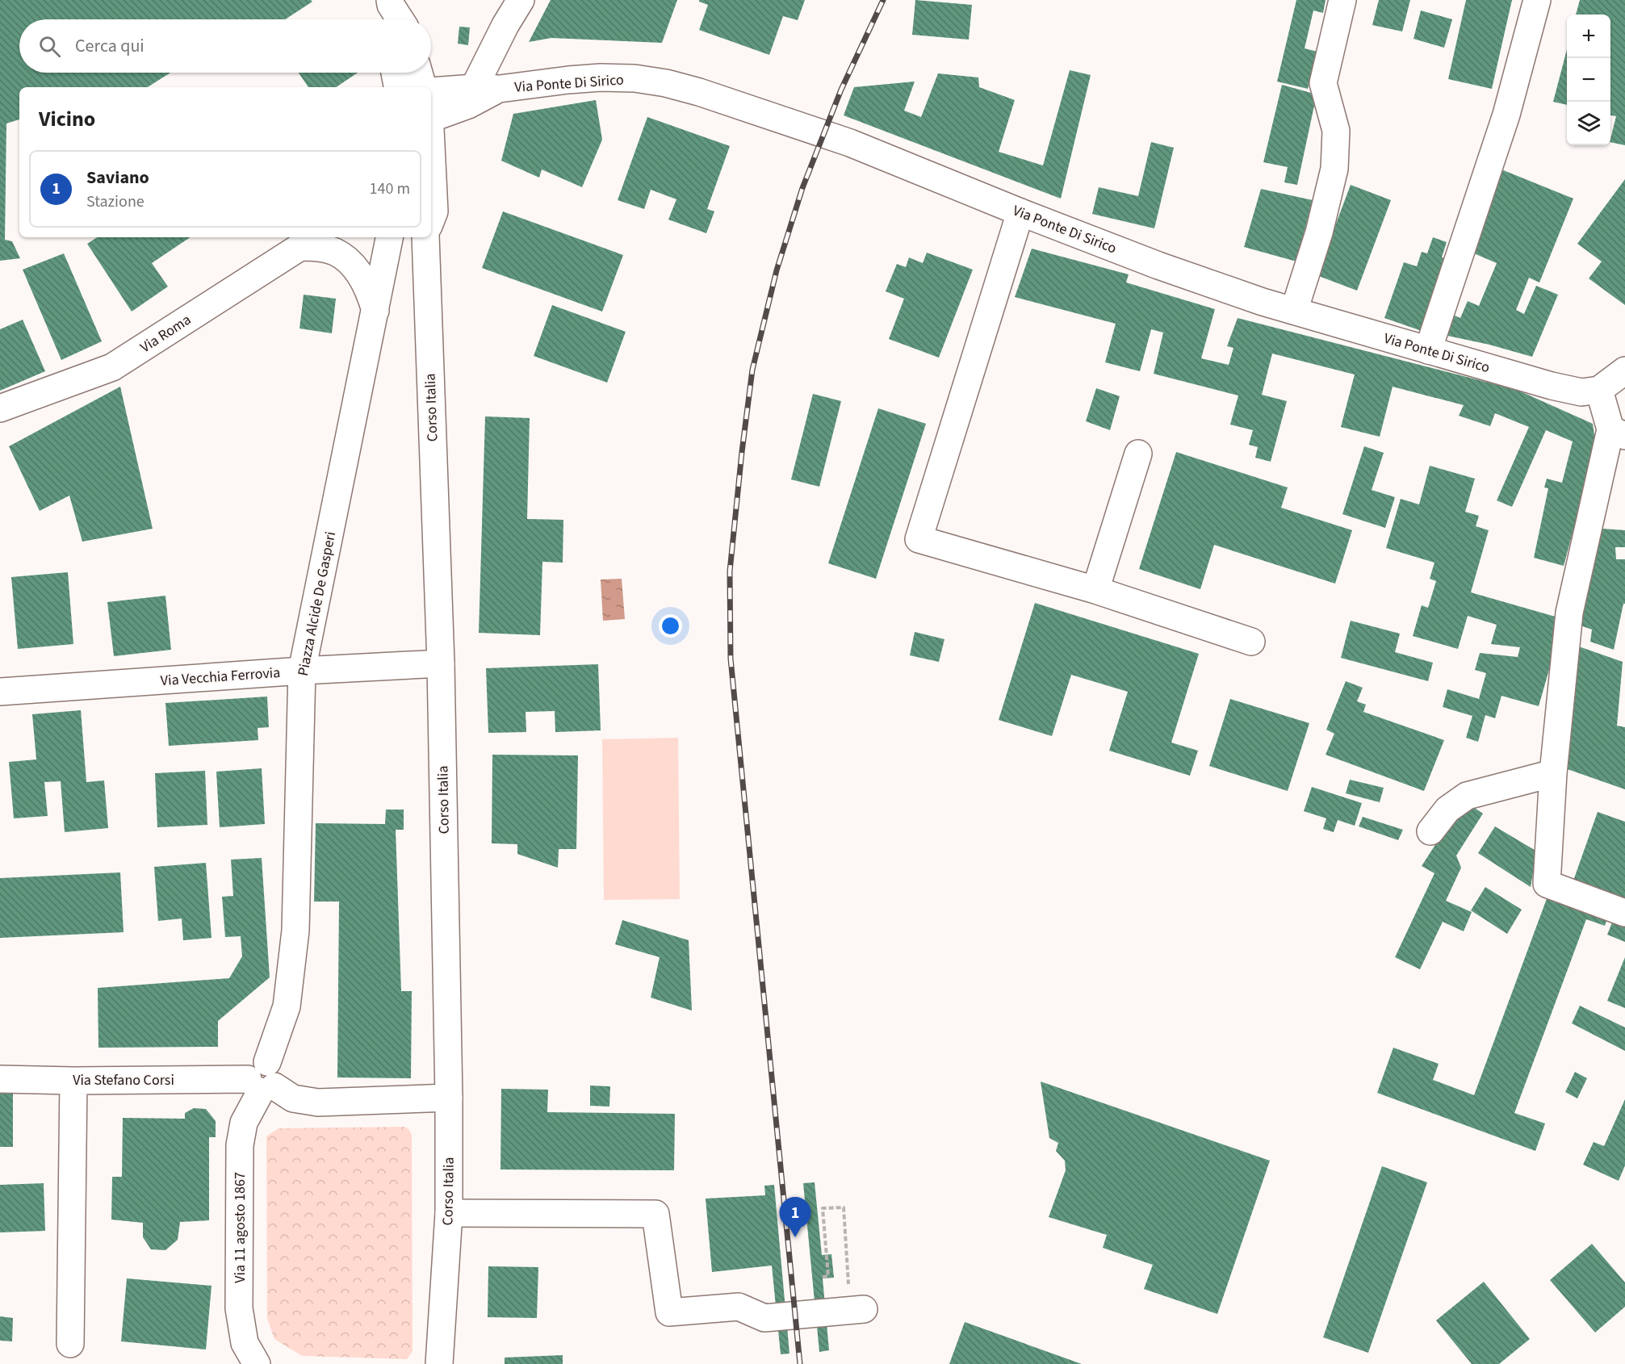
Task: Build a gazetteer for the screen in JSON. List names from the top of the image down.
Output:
{
  "streets": {
    "street": [
      "Via Ponte Di Sirico",
      "Via Roma",
      "Corso Italia",
      "Piazza Alcide De Gasperi",
      "Via Vecchia Ferrovia",
      "Via Stefano Corsi",
      "Via 11 agosto 1867"
    ]
  },
  "crossings": [
    ["Corso Italia", "Via Vecchia Ferrovia"],
    ["Piazza Alcide De Gasperi", "Via Vecchia Ferrovia"],
    ["Piazza Alcide De Gasperi", "Via Stefano Corsi"],
    ["Piazza Alcide De Gasperi", "Via 11 agosto 1867"],
    ["Via Stefano Corsi", "Via 11 agosto 1867"]
  ],
  "page": {
    "map_buttons": ["+", "−"],
    "search": "Cerca qui",
    "heading": "Vicino",
    "list": [
      {
        "mark": "1",
        "name": "Saviano",
        "note": "Stazione",
        "value": "140 m"
      }
    ],
    "pins": "1"
  }
}
